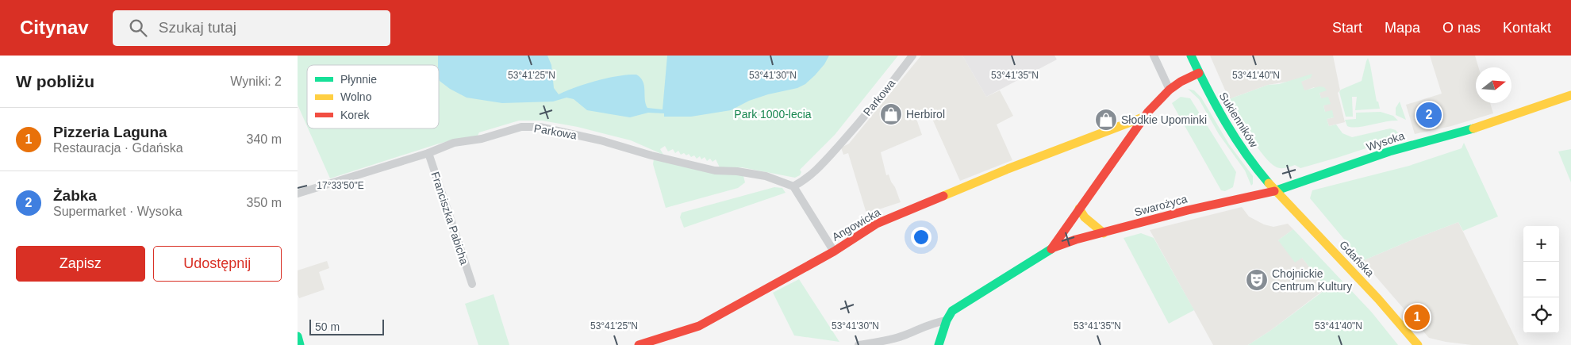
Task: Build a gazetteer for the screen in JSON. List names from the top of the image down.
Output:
{
  "streets": {
    "street": [
      "Parkowa",
      "Sukienników",
      "Wysoka",
      "Swarożyca",
      "Franciszka Pabicha",
      "Angowicka",
      "Gdańska"
    ]
  },
  "crossings": [
    ["Parkowa", "Franciszka Pabicha"],
    ["Sukienników", "Wysoka"],
    ["Sukienników", "Swarożyca"],
    ["Sukienników", "Gdańska"],
    ["Wysoka", "Swarożyca"],
    ["Wysoka", "Gdańska"],
    ["Swarożyca", "Gdańska"]
  ],
  "parks": ["Park 1000-lecia"],
  "places": {
    "shop": ["Herbirol", "Słodkie Upominki"],
    "theatre": ["Chojnickie Centrum Kultury"]
  },
  "legend": ["Płynnie", "Wolno", "Korek"],
  "scale_bar": "50 m",
  "north": "right",
  "page": {
    "header": "Citynav",
    "search": "Szukaj tutaj",
    "nav": [
      "Start",
      "Mapa",
      "O nas",
      "Kontakt"
    ],
    "heading": ["W pobliżu", "Wyniki: 2"],
    "pins": ["2", "1"],
    "list": [
      {
        "mark": "1",
        "name": "Pizzeria Laguna",
        "note": "Restauracja · Gdańska",
        "value": "340 m"
      },
      {
        "mark": "2",
        "name": "Żabka",
        "note": "Supermarket · Wysoka",
        "value": "350 m"
      }
    ],
    "map_buttons": ["+", "−"],
    "buttons": ["Zapisz", "Udostępnij"],
    "scale": "50 m"
  },
  "coordinates": [
    "53°41'25\"N",
    "53°41'30\"N",
    "53°41'35\"N",
    "53°41'40\"N",
    "17°33'50\"E"
  ]
}
